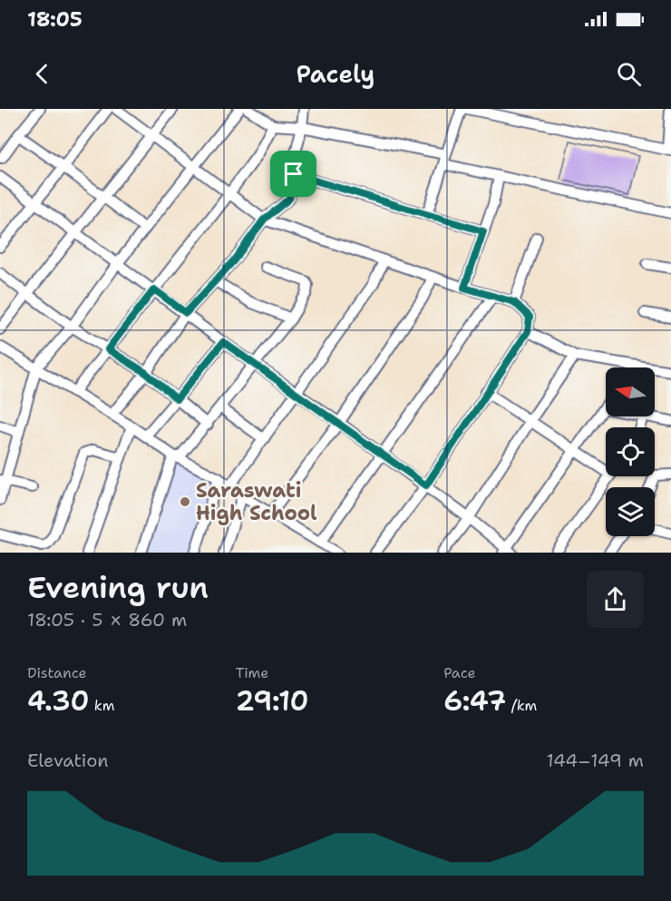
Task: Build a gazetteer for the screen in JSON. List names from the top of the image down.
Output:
{
  "places": ["Saraswati High School"],
  "north": "left",
  "page": {
    "status": "18:05",
    "header": "Pacely",
    "heading": ["Evening run", "18:05 · 5 × 860 m"],
    "stats": [
      ["Distance", "4.30 km"],
      ["Time", "29:10"],
      ["Pace", "6:47 /km"]
    ],
    "chart": ["Elevation", "144–149 m"]
  }
}
